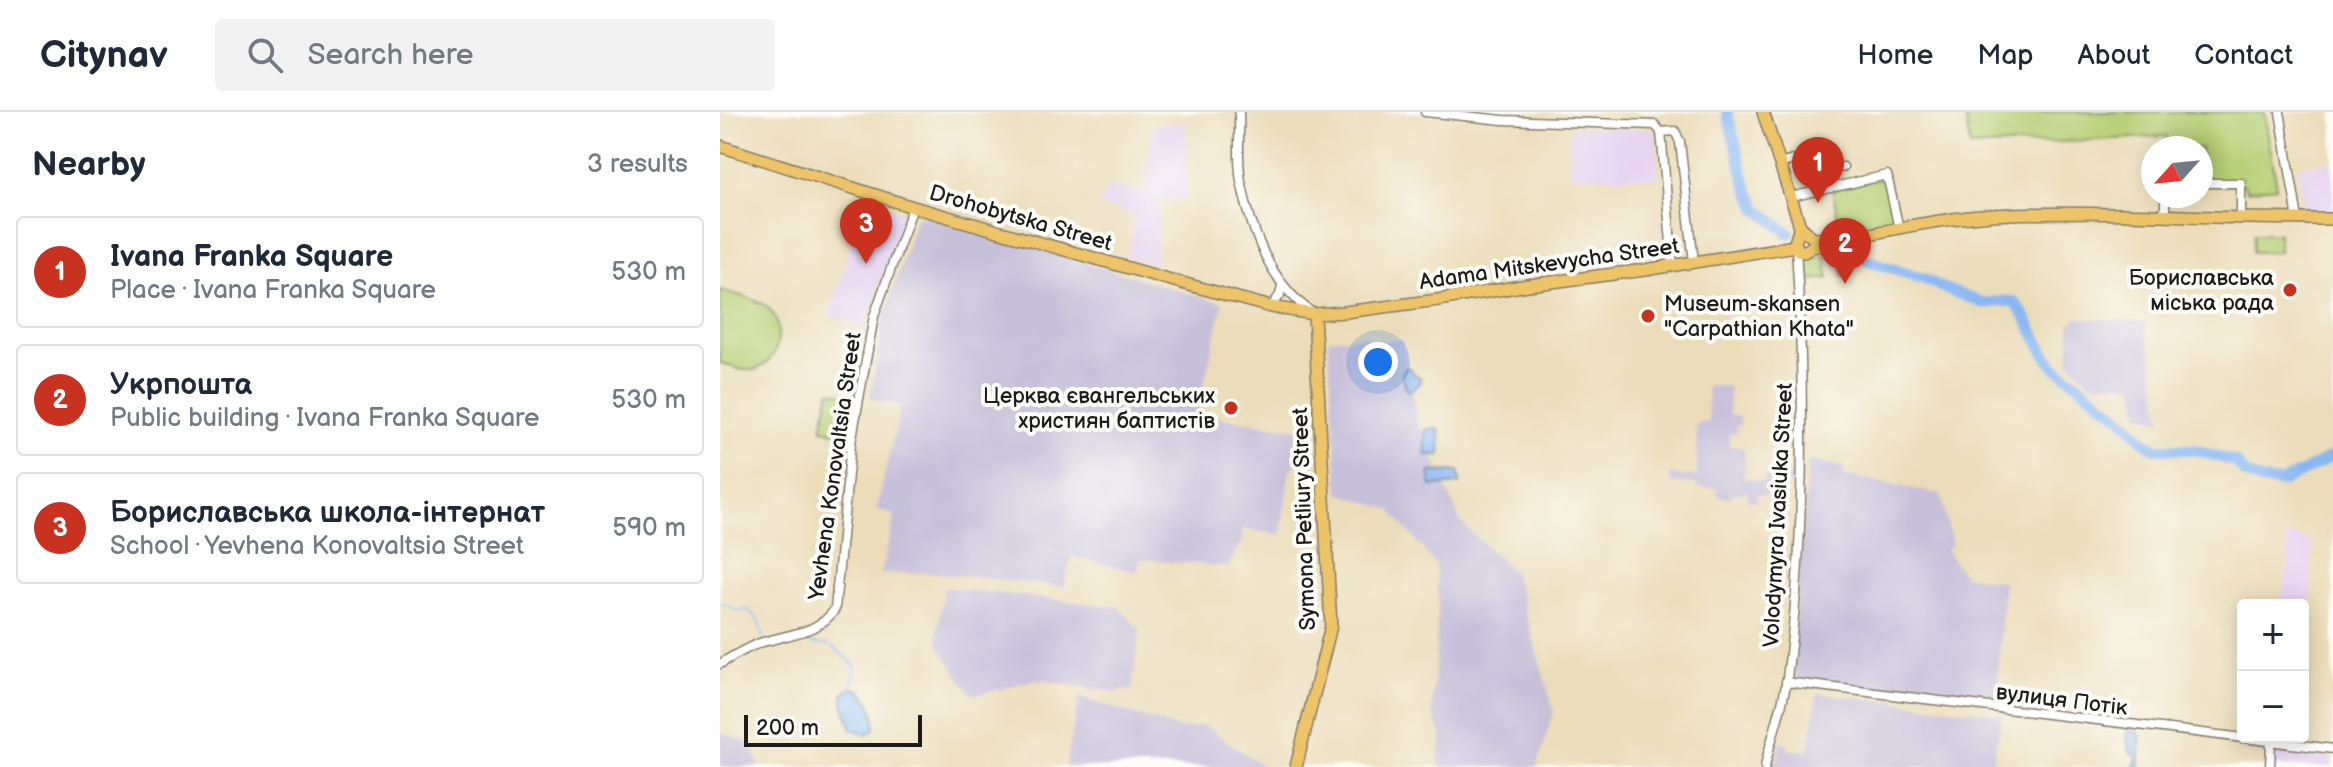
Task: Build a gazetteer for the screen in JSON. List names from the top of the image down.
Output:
{
  "streets": {
    "main road": ["Drohobytska Street", "Adama Mitskevycha Street", "Symona Petliury Street"],
    "street": ["Yevhena Konovaltsia Street", "Volodymyra Ivasiuka Street", "вулиця Потік"]
  },
  "crossings": [
    ["Drohobytska Street", "Adama Mitskevycha Street"],
    ["Drohobytska Street", "Yevhena Konovaltsia Street"],
    ["Drohobytska Street", "Symona Petliury Street"],
    ["Adama Mitskevycha Street", "Volodymyra Ivasiuka Street"],
    ["Adama Mitskevycha Street", "Symona Petliury Street"],
    ["Volodymyra Ivasiuka Street", "вулиця Потік"]
  ],
  "places": ["Бориславська міська рада", "Museum-skansen \"Carpathian Khata\"", "Церква євангельських християн баптистів"],
  "scale_bar": "200 m",
  "north": "bottom left",
  "page": {
    "header": "Citynav",
    "search": "Search here",
    "nav": [
      "Home",
      "Map",
      "About",
      "Contact"
    ],
    "heading": ["Nearby", "3 results"],
    "pins": ["1", "3", "2"],
    "list": [
      {
        "mark": "1",
        "name": "Ivana Franka Square",
        "note": "Place · Ivana Franka Square",
        "value": "530 m"
      },
      {
        "mark": "2",
        "name": "Укрпошта",
        "note": "Public building · Ivana Franka Square",
        "value": "530 m"
      },
      {
        "mark": "3",
        "name": "Бориславська школа-інтернат",
        "note": "School · Yevhena Konovaltsia Street",
        "value": "590 m"
      }
    ],
    "map_buttons": ["+", "−"],
    "scale": "200 m"
  }
}
